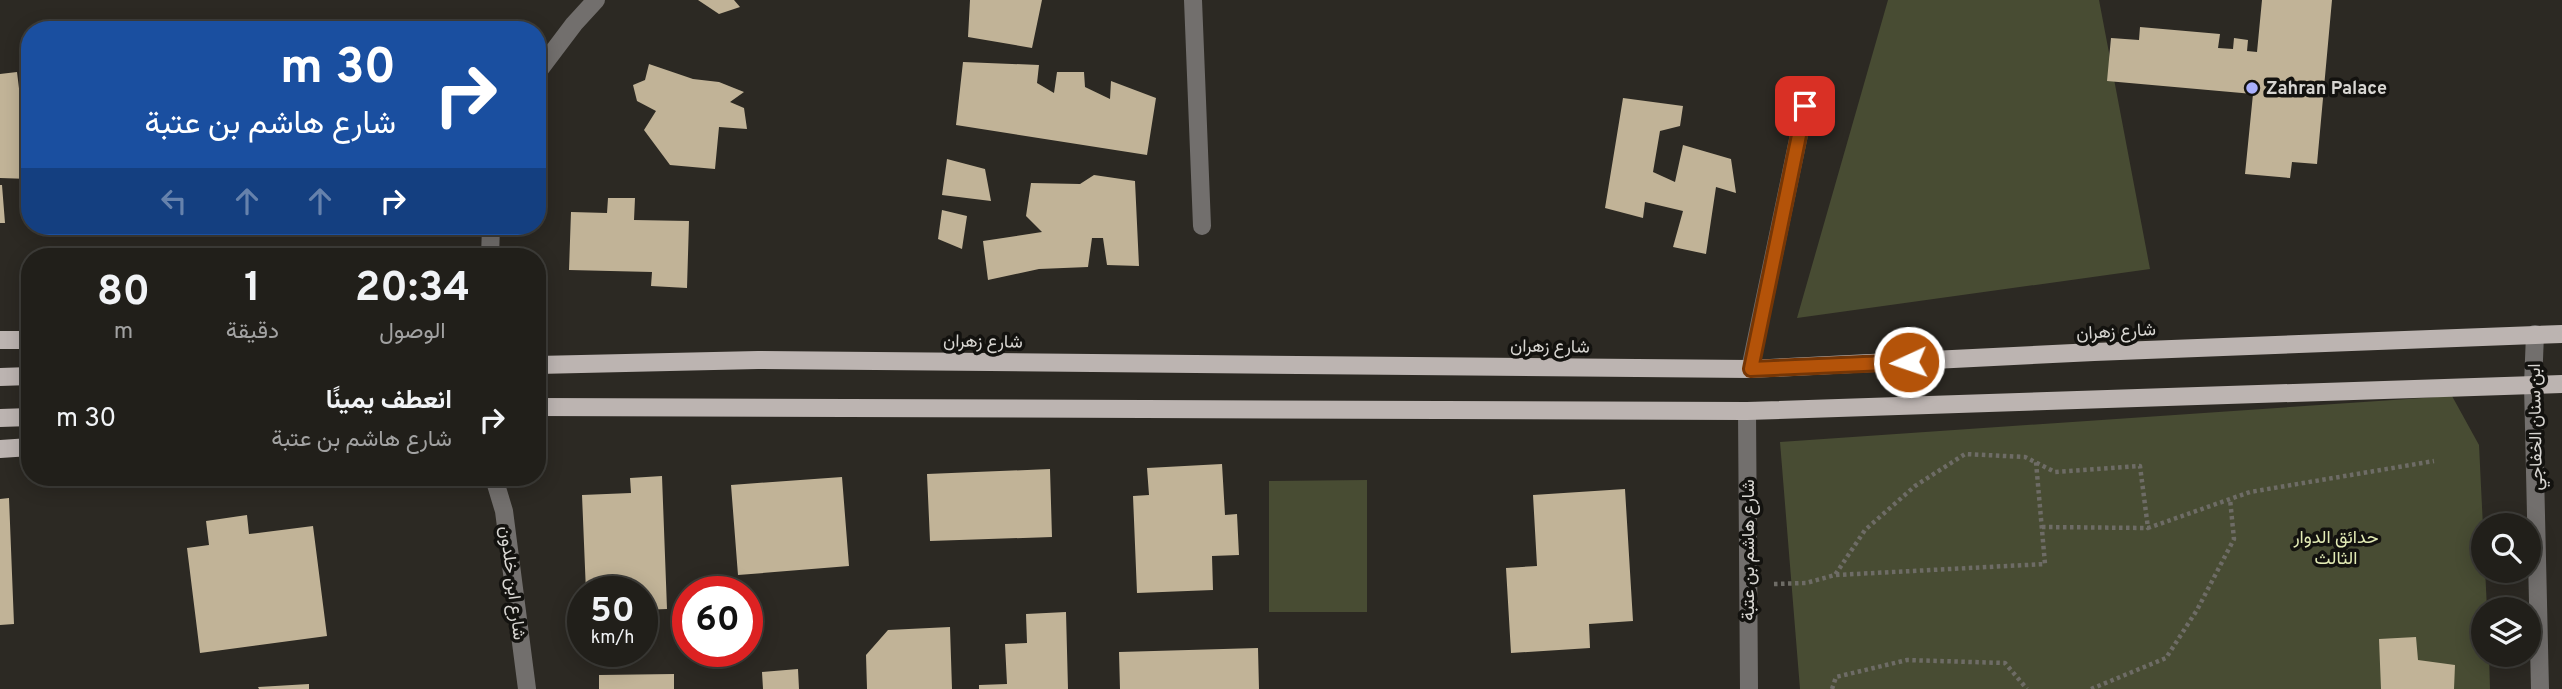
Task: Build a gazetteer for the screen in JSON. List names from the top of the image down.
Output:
{
  "streets": {
    "main road": ["شارع زهران"],
    "street": ["ابن سنان الخفاجي", "شارع هاشم بن عتبة", "شارع ابن خلدون"]
  },
  "crossings": [
    ["شارع زهران", "ابن سنان الخفاجي"]
  ],
  "parks": ["حدائق الدوار الثالث"],
  "places": ["Zahran Palace"],
  "page": {
    "turn": ["30 m", "شارع هاشم بن عتبة"],
    "eta": [
      "20:34",
      "الوصول",
      "1",
      "دقيقة",
      "80",
      "m"
    ],
    "list": [
      {
        "name": "انعطف يمينًا",
        "note": "شارع هاشم بن عتبة",
        "value": "30 m"
      }
    ],
    "speed": "50 km/h",
    "limit": "60"
  }
}
